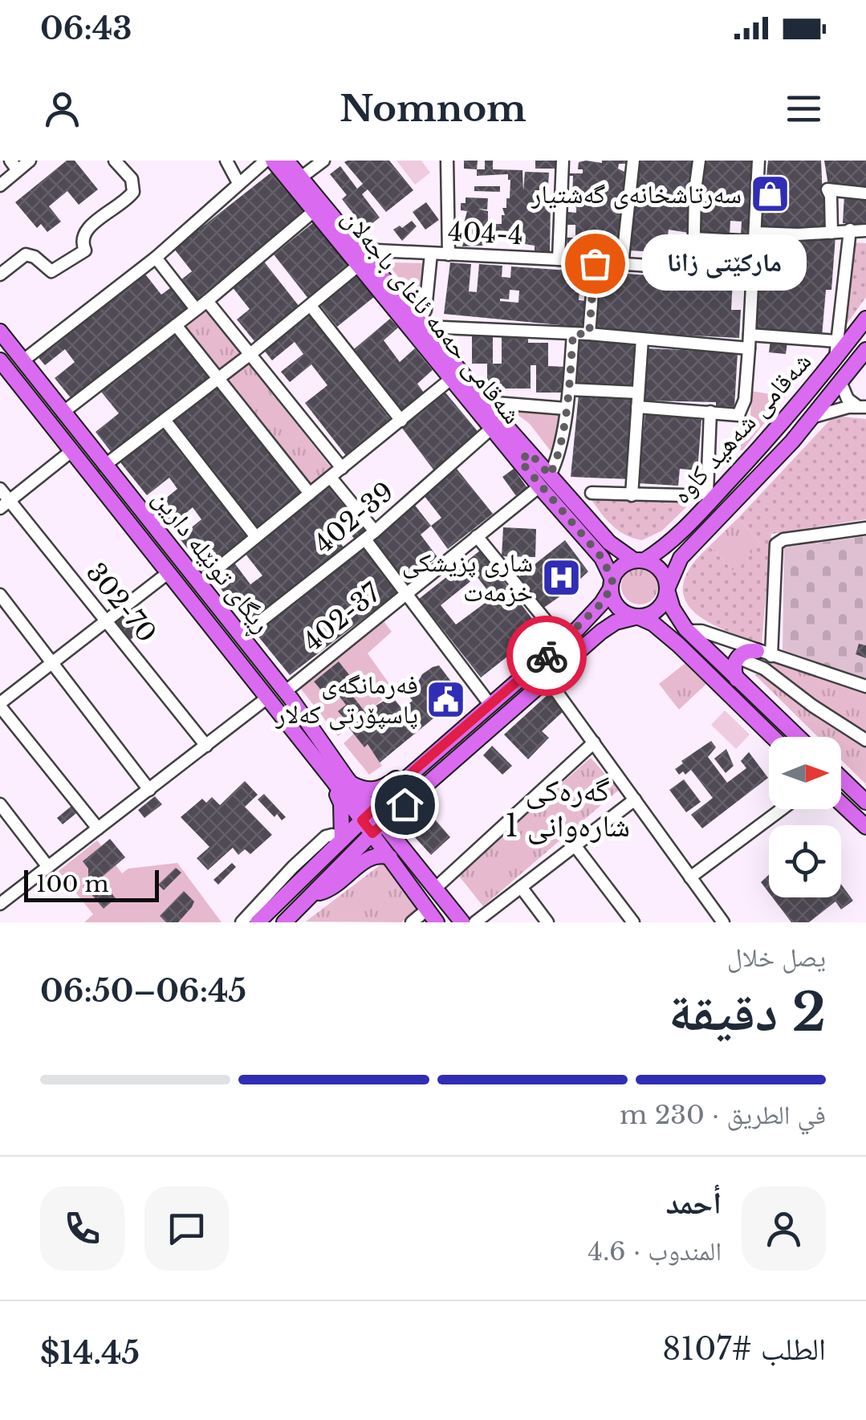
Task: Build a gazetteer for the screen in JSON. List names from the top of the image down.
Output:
{
  "streets": {
    "main road": ["شەقامی حەمە ئاغای باجەلان", "شەقامی شەهید کاوە", "ڕیگای تونێلە دارین"],
    "street": [
      "404-4",
      "402-39",
      "302-70",
      "402-37"
    ]
  },
  "crossings": [
    ["404-4", "شەقامی حەمە ئاغای باجەلان"],
    ["شەقامی حەمە ئاغای باجەلان", "شەقامی شەهید کاوە"],
    ["شەقامی حەمە ئاغای باجەلان", "402-39"],
    ["شەقامی حەمە ئاغای باجەلان", "402-37"],
    ["402-39", "ڕیگای تونێلە دارین"],
    ["ڕیگای تونێلە دارین", "402-37"]
  ],
  "districts": ["گەرەکی شارەوانی 1"],
  "places": {
    "shop": ["سەرتاشخانەی گەشتیار"],
    "other": ["مارکێتی زانا"],
    "hospital": ["شاری پزیشکی خزمەت"],
    "public building": ["فەرمانگەی پاسپۆرتی کەلار"]
  },
  "scale_bar": "100 m",
  "north": "right",
  "page": {
    "status": "06:43",
    "header": "Nomnom",
    "bubble": "مارکێتی زانا",
    "scale": "100 m",
    "heading": ["2 دقيقة", "يصل خلال", "06:45–06:50"],
    "panel": [
      "أحمد",
      "المندوب · 4.6",
      "الطلب #8107",
      "$14.45"
    ],
    "bar": "في الطريق · 230 m"
  }
}
